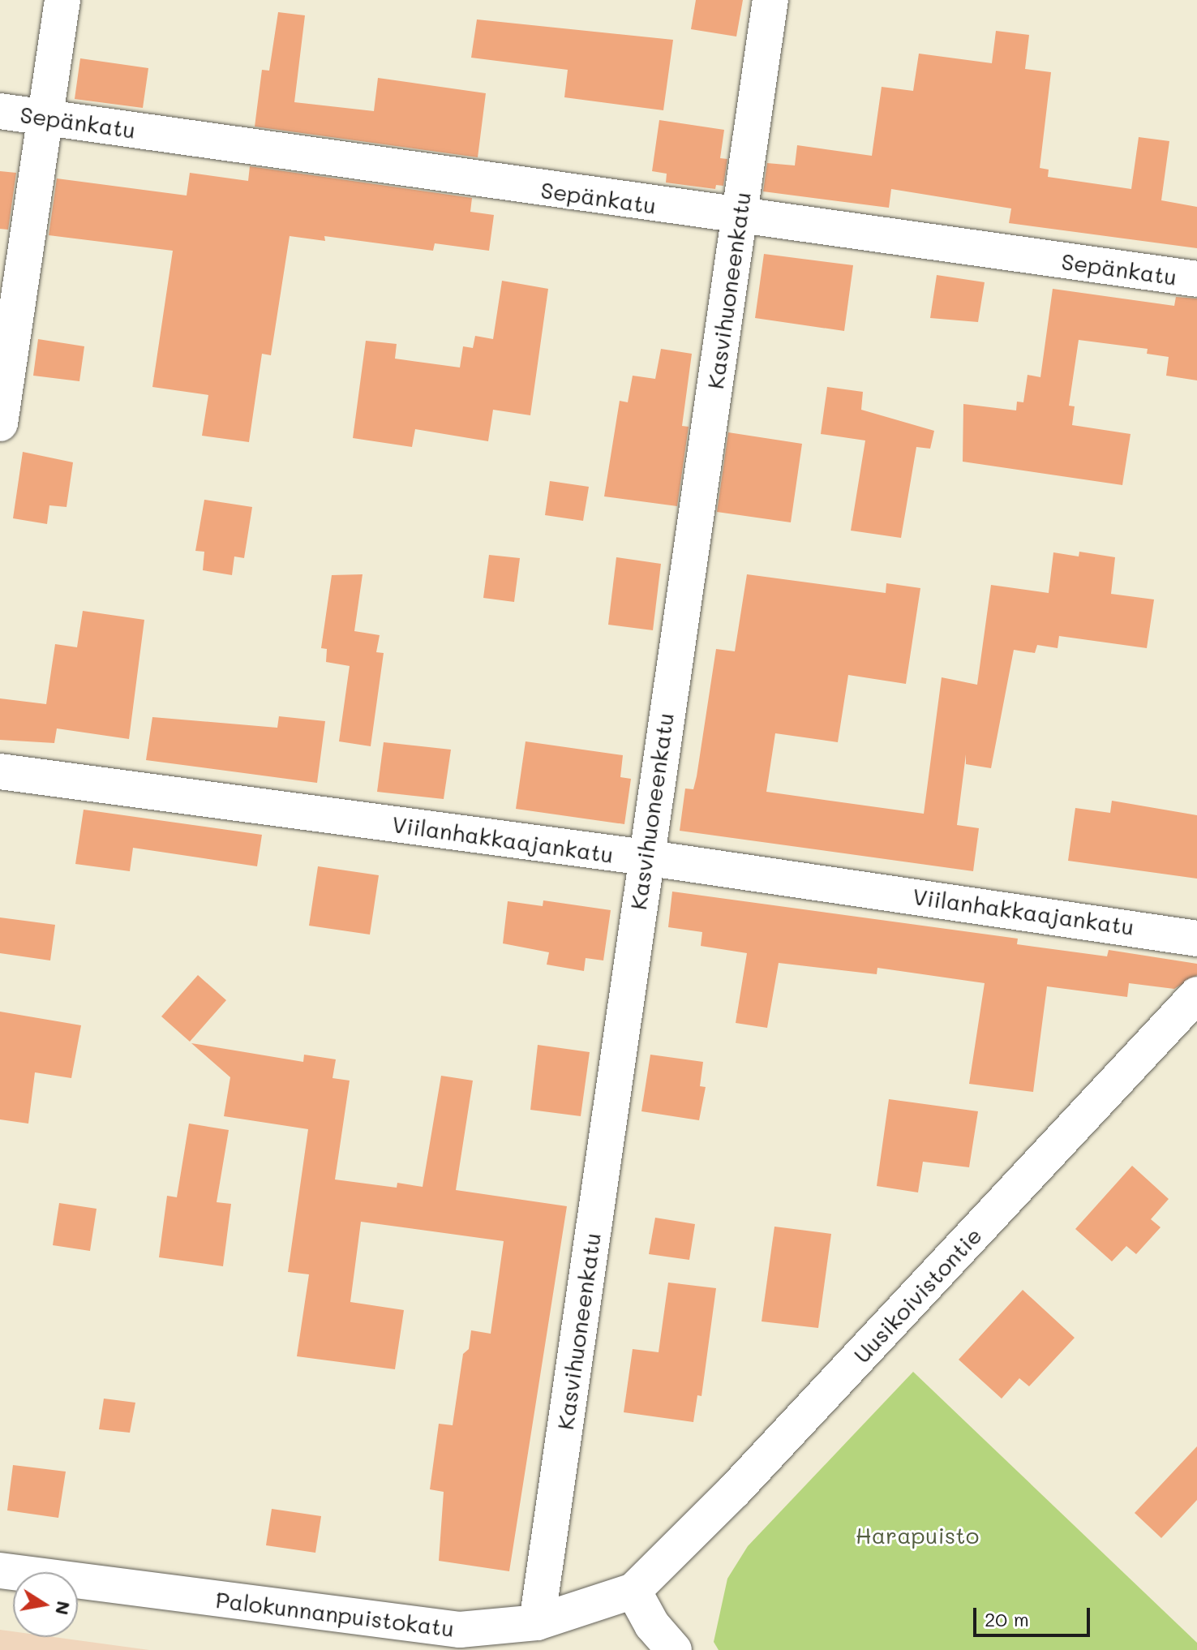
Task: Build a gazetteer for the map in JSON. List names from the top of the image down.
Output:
{
  "streets": {
    "street": [
      "Sepänkatu",
      "Kasvihuoneenkatu",
      "Viilanhakkaajankatu",
      "Uusikoivistontie",
      "Palokunnanpuistokatu"
    ]
  },
  "crossings": [
    ["Sepänkatu", "Kasvihuoneenkatu"],
    ["Kasvihuoneenkatu", "Viilanhakkaajankatu"],
    ["Kasvihuoneenkatu", "Palokunnanpuistokatu"],
    ["Uusikoivistontie", "Palokunnanpuistokatu"]
  ],
  "parks": ["Harapuisto"],
  "scale_bar": "20 m",
  "north": "right"
}
